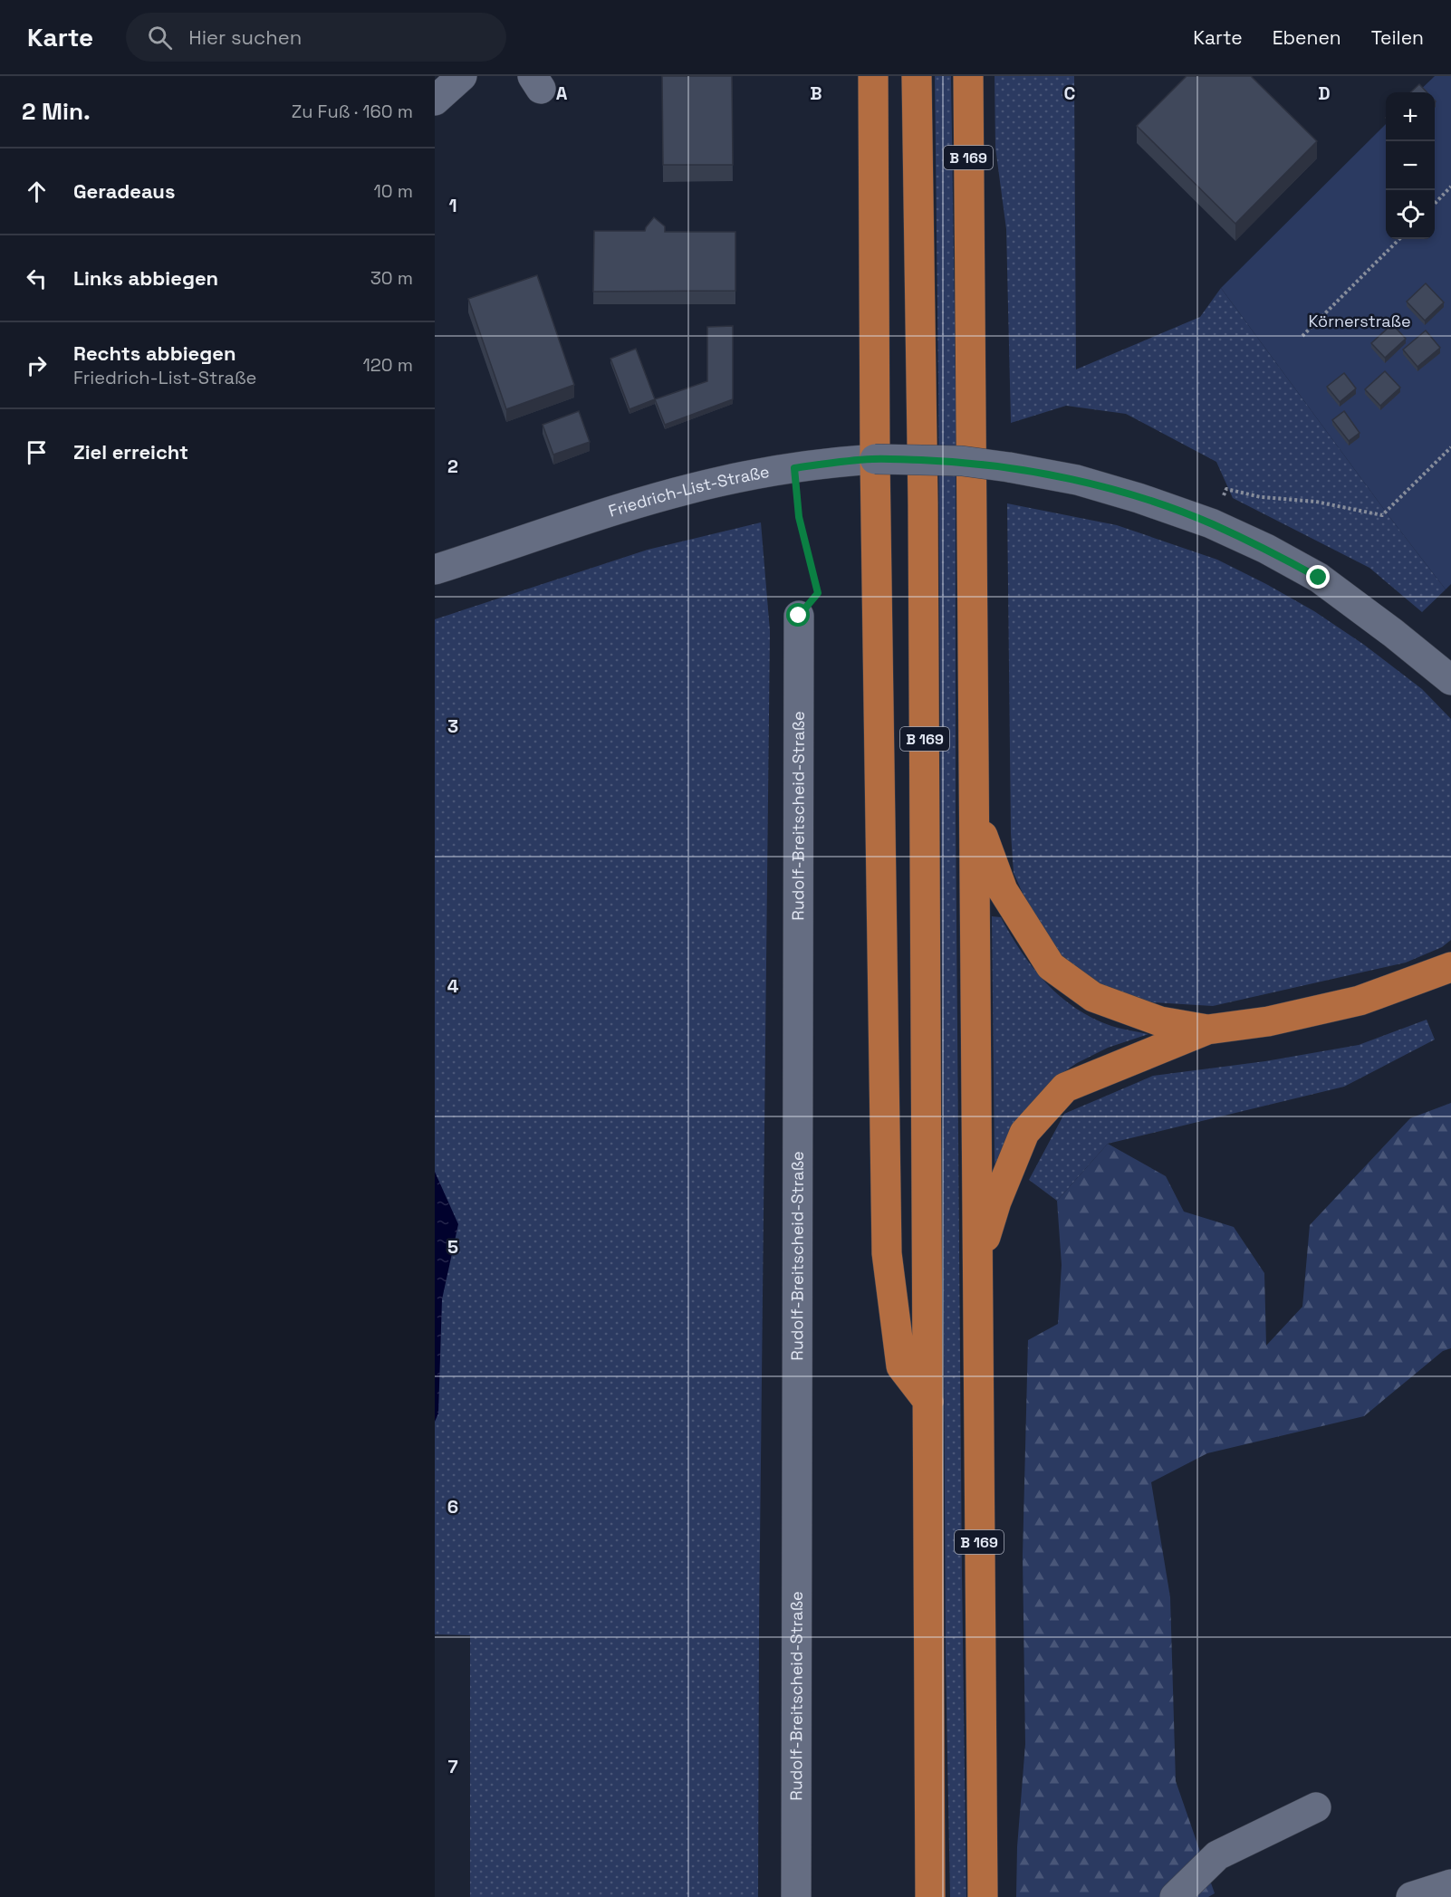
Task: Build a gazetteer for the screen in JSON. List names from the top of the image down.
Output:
{
  "streets": {
    "highway": ["B 169"],
    "street": ["Friedrich-List-Straße", "Rudolf-Breitscheid-Straße"]
  },
  "parks": ["Körnerstraße"],
  "page": {
    "header": "Karte",
    "search": "Hier suchen",
    "nav": ["Karte", "Ebenen", "Teilen"],
    "heading": ["2 Min.", "Zu Fuß · 160 m"],
    "map_buttons": ["+", "−"],
    "list": [
      ["Geradeaus", "10 m"],
      ["Links abbiegen", "30 m"],
      ["Rechts abbiegen", "Friedrich-List-Straße", "120 m"],
      "Ziel erreicht"
    ]
  },
  "grid": {
    "columns": [
      "A",
      "B",
      "C",
      "D"
    ],
    "rows": [
      "1",
      "2",
      "3",
      "4",
      "5",
      "6",
      "7"
    ]
  }
}
